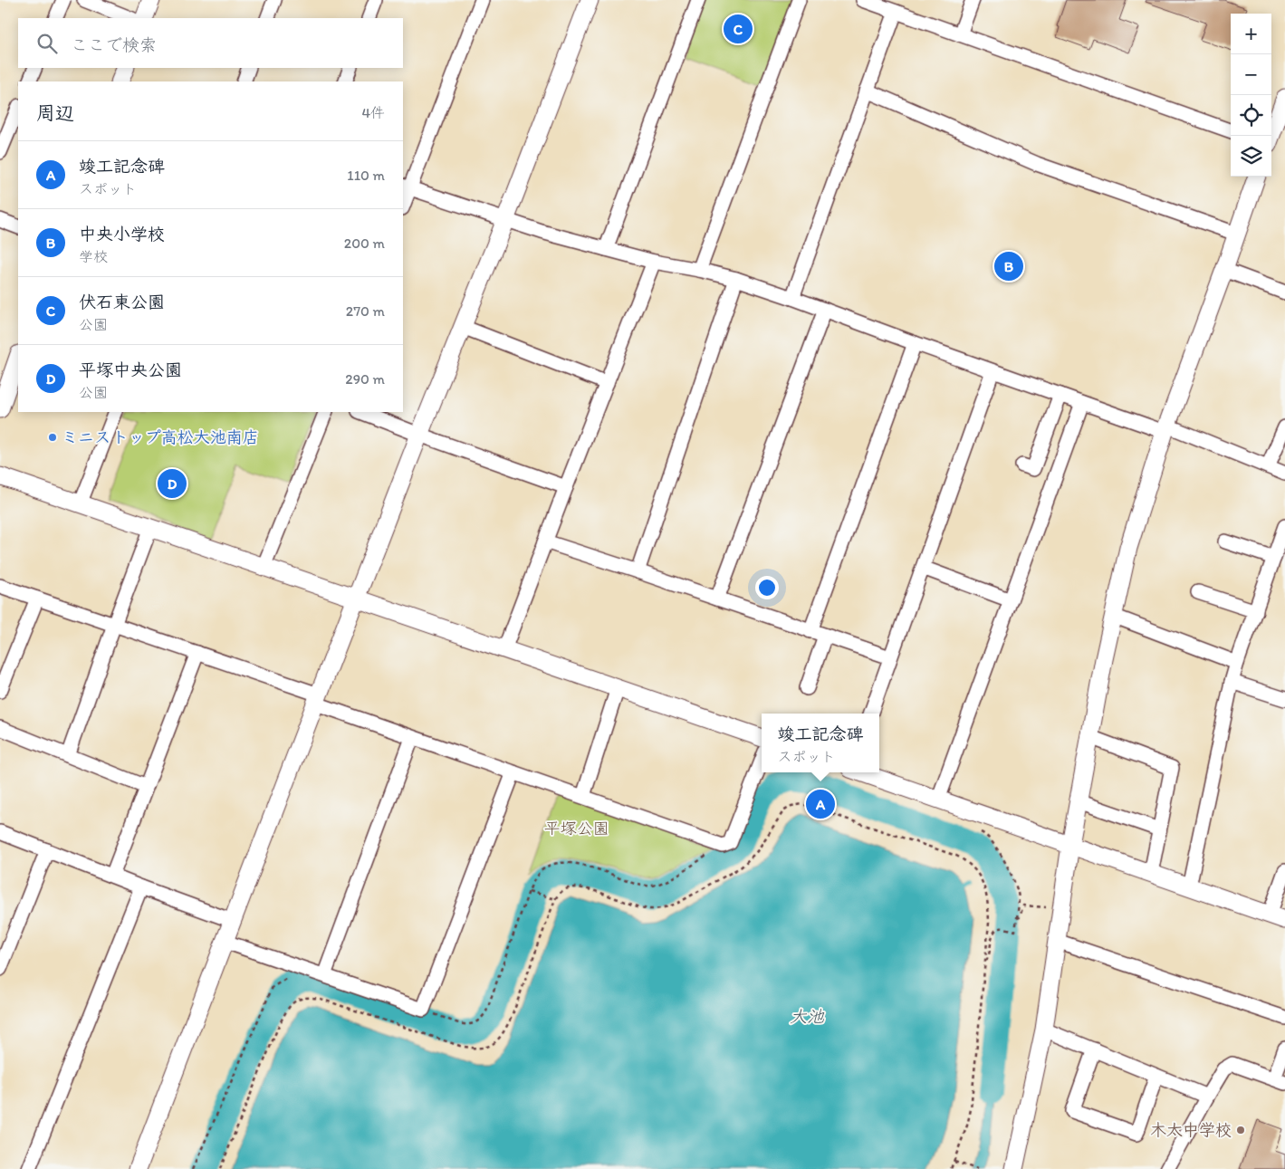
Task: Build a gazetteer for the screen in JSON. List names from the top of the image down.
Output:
{
  "water": ["大池"],
  "parks": ["平塚公園"],
  "places": ["ミニストップ高松大池南店", "木太中学校"],
  "page": {
    "pins": [
      "C",
      "B",
      "D",
      "A"
    ],
    "map_buttons": ["+", "−"],
    "search": "ここで検索",
    "heading": ["周辺", "4件"],
    "list": [
      {
        "mark": "A",
        "name": "竣工記念碑",
        "note": "スポット",
        "value": "110 m"
      },
      {
        "mark": "B",
        "name": "中央小学校",
        "note": "学校",
        "value": "200 m"
      },
      {
        "mark": "C",
        "name": "伏石東公園",
        "note": "公園",
        "value": "270 m"
      },
      {
        "mark": "D",
        "name": "平塚中央公園",
        "note": "公園",
        "value": "290 m"
      }
    ],
    "popup": ["竣工記念碑", "スポット"]
  }
}
